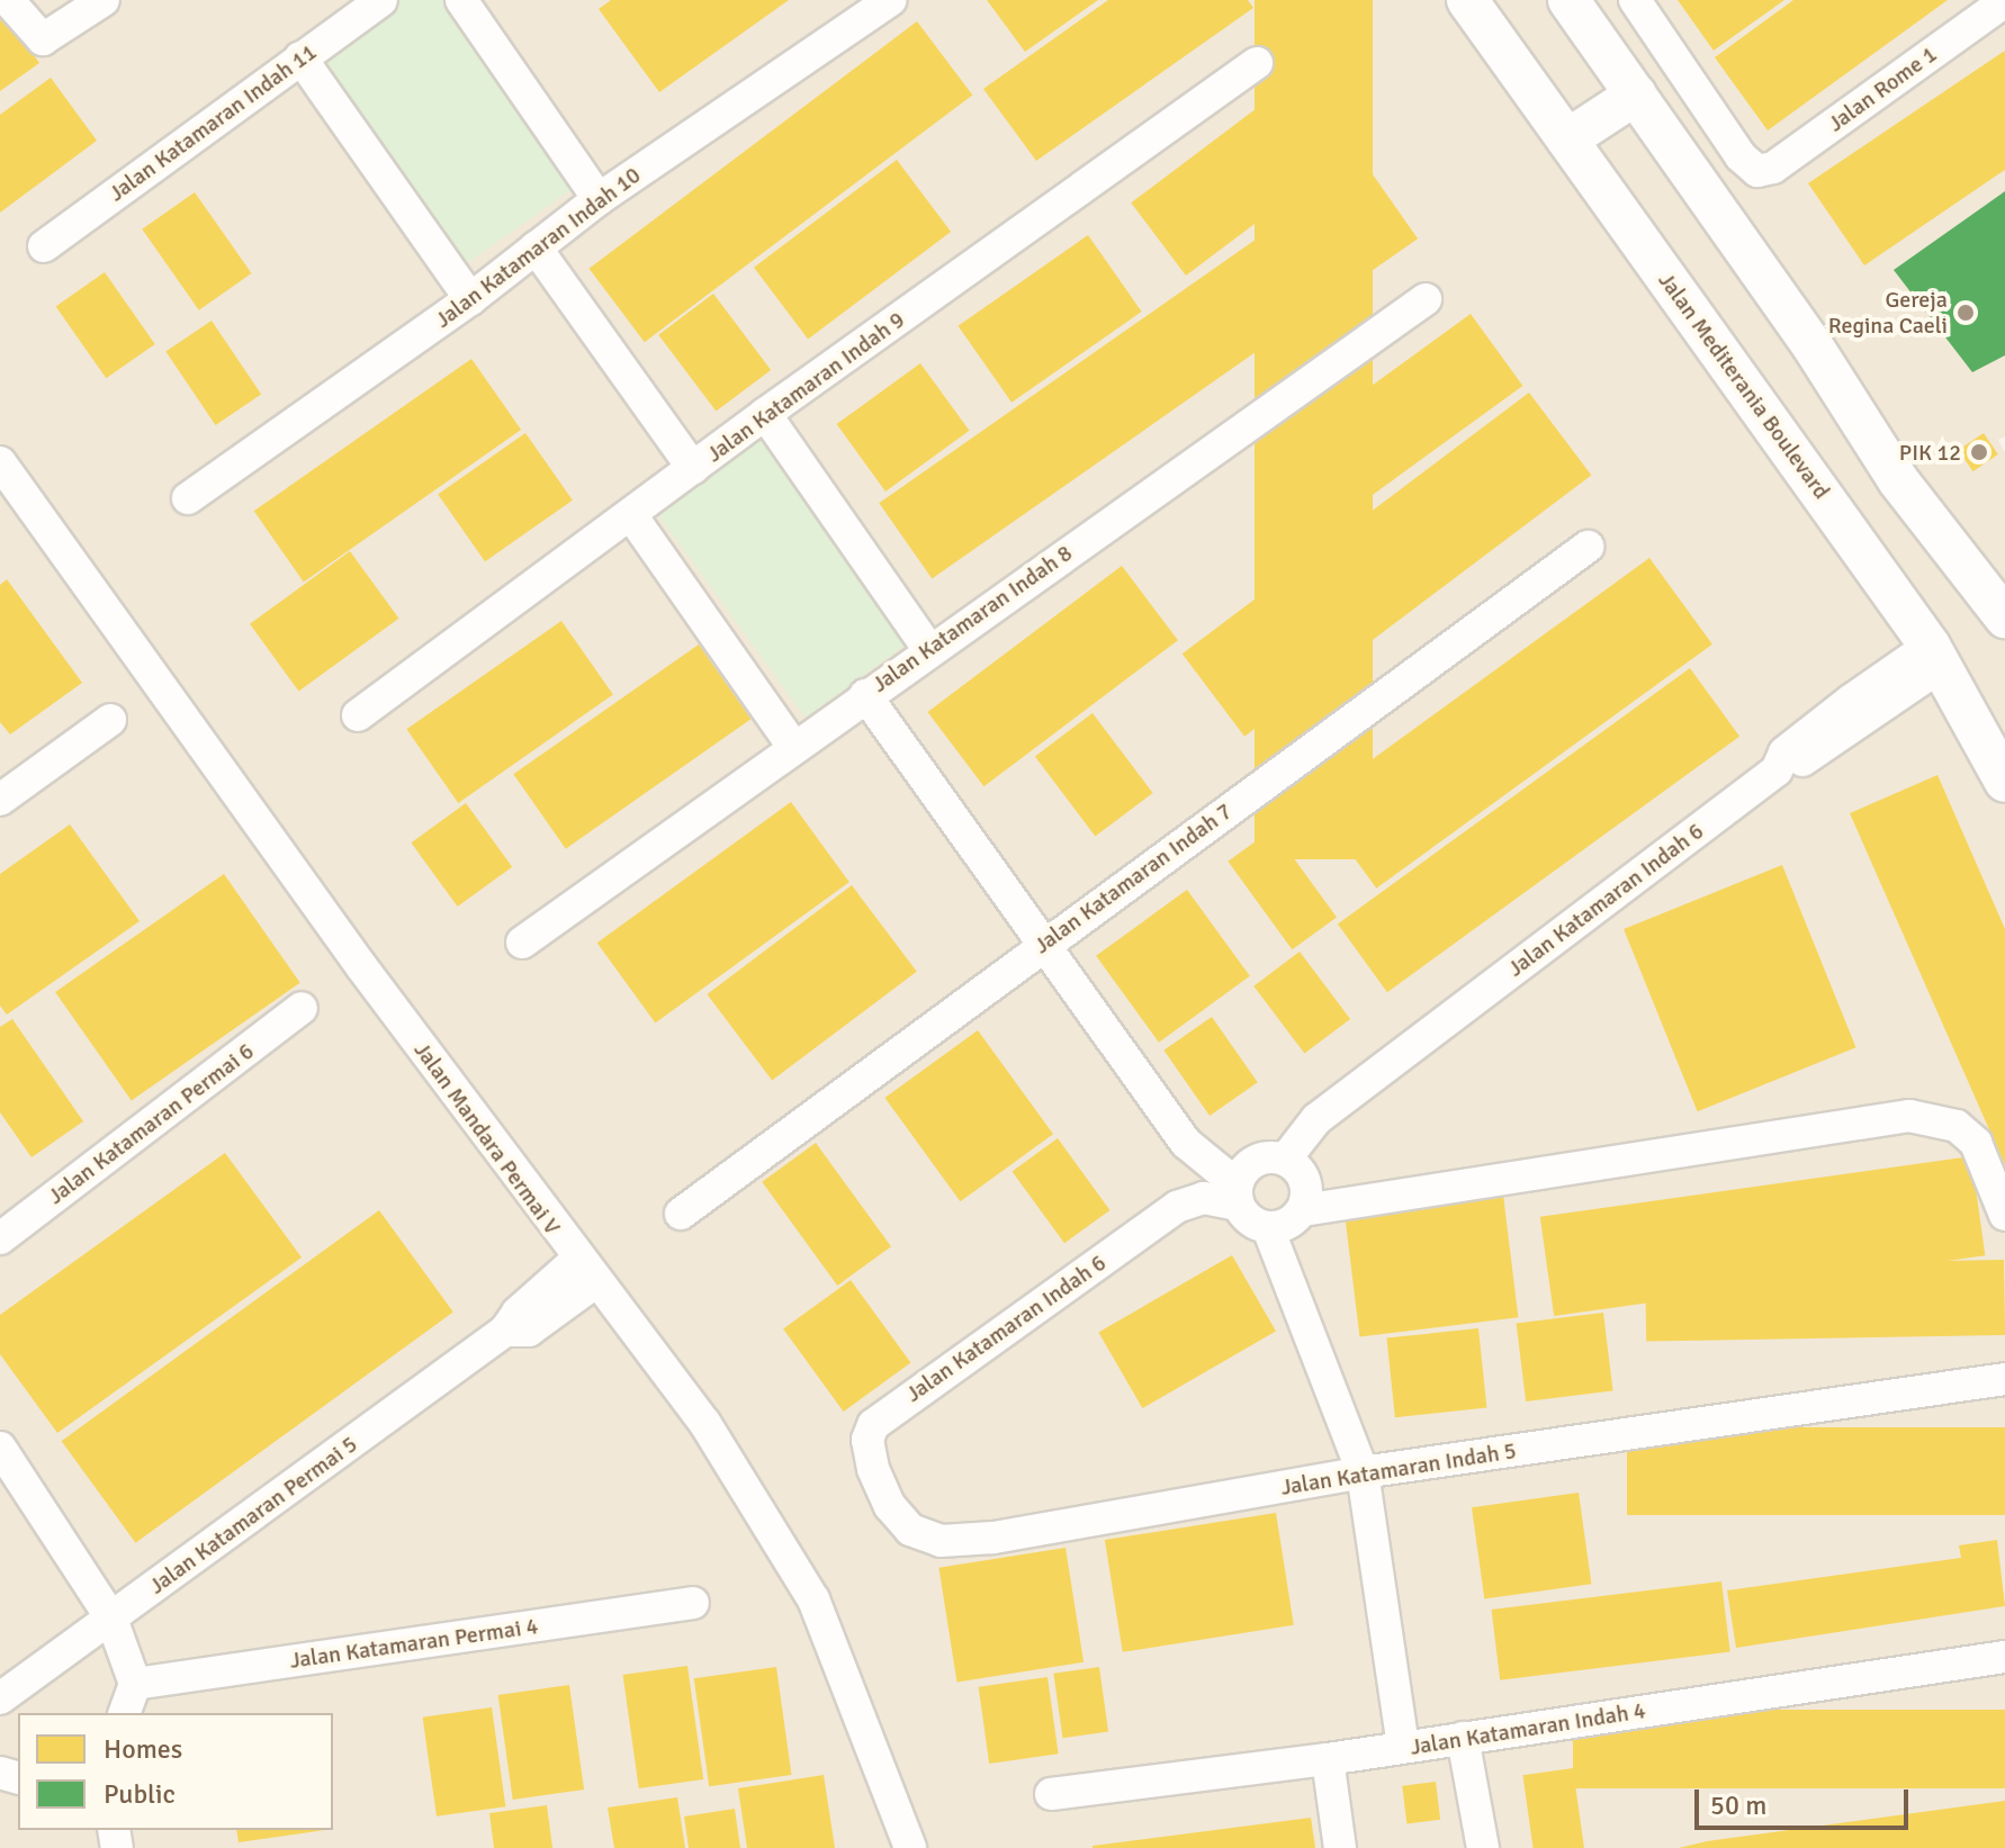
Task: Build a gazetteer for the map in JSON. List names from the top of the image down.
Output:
{
  "streets": {
    "street": [
      "Jalan Rome 1",
      "Jalan Katamaran Indah 11",
      "Jalan Katamaran Indah 10",
      "Jalan Mediterania Boulevard",
      "Jalan Katamaran Indah 9",
      "Jalan Katamaran Indah 8",
      "Jalan Katamaran Indah 7",
      "Jalan Katamaran Indah 6",
      "Jalan Katamaran Permai 6",
      "Jalan Mandara Permai V",
      "Jalan Katamaran Indah 5",
      "Jalan Katamaran Permai 5",
      "Jalan Katamaran Permai 4",
      "Jalan Katamaran Indah 4"
    ]
  },
  "crossings": [
    ["Jalan Mediterania Boulevard", "Jalan Katamaran Indah 6"],
    ["Jalan Katamaran Indah 6", "Jalan Katamaran Indah 5"],
    ["Jalan Mandara Permai V", "Jalan Katamaran Permai 5"]
  ],
  "places": ["Gereja Regina Caeli", "PIK 12"],
  "legend": ["Homes", "Public"],
  "scale_bar": "50 m"
}
